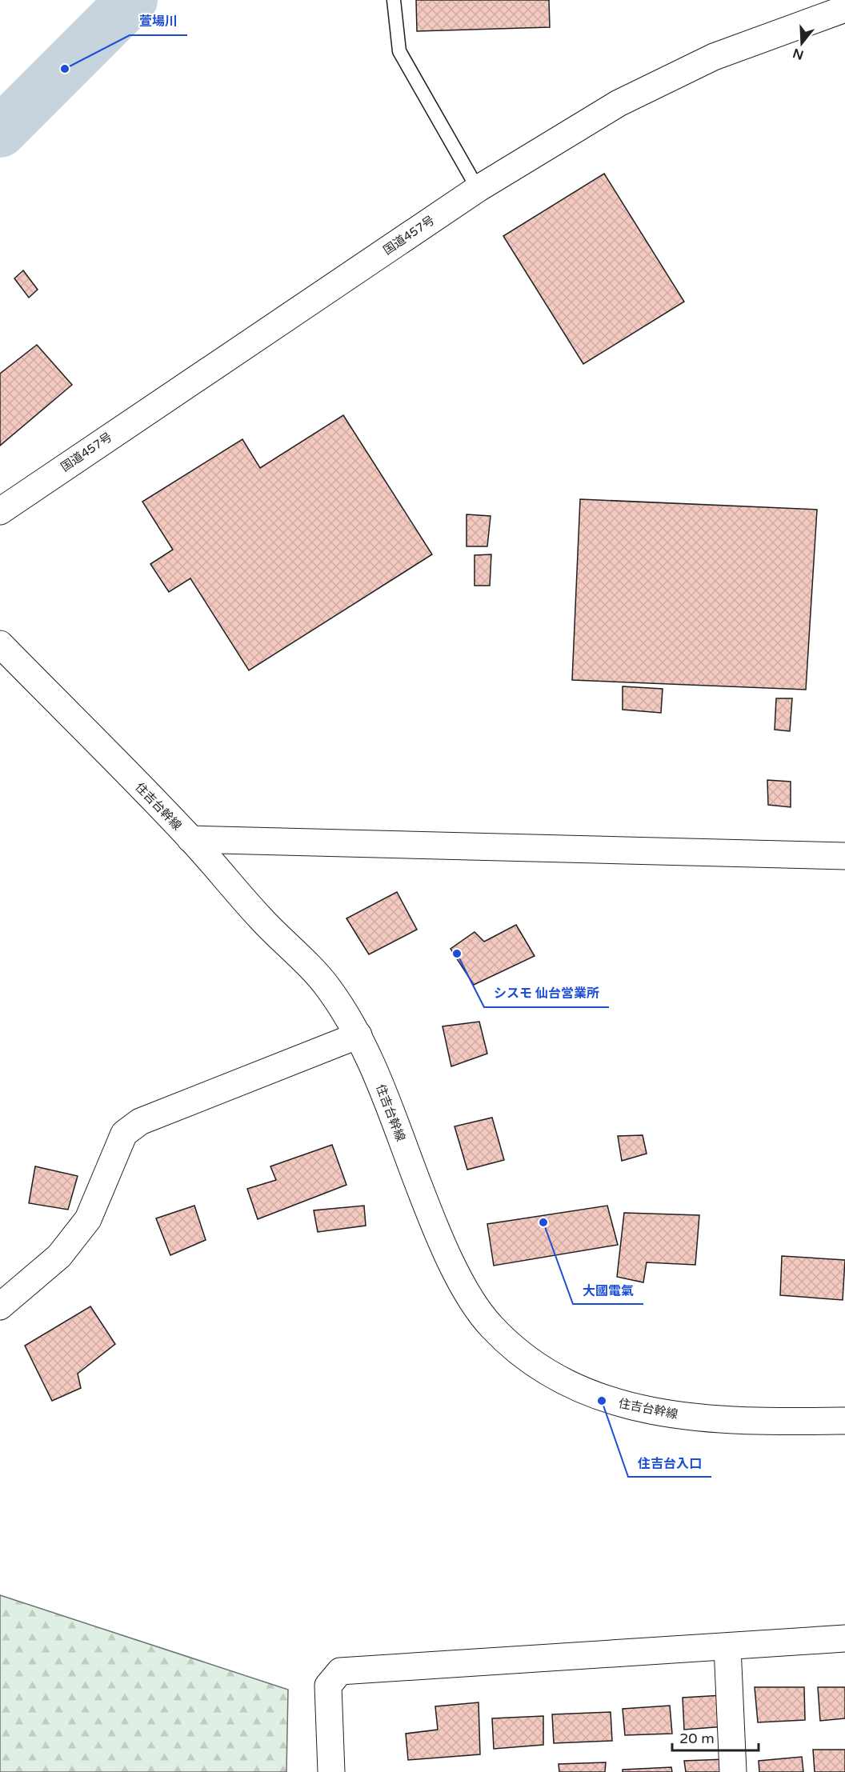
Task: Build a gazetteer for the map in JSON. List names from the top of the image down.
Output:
{
  "streets": {
    "main road": ["国道457号", "住吉台幹線"]
  },
  "places": [
    "萱場川",
    "シスモ 仙台営業所",
    "大國電氣",
    "住吉台入口"
  ],
  "scale_bar": "20 m",
  "north": "bottom"
}
